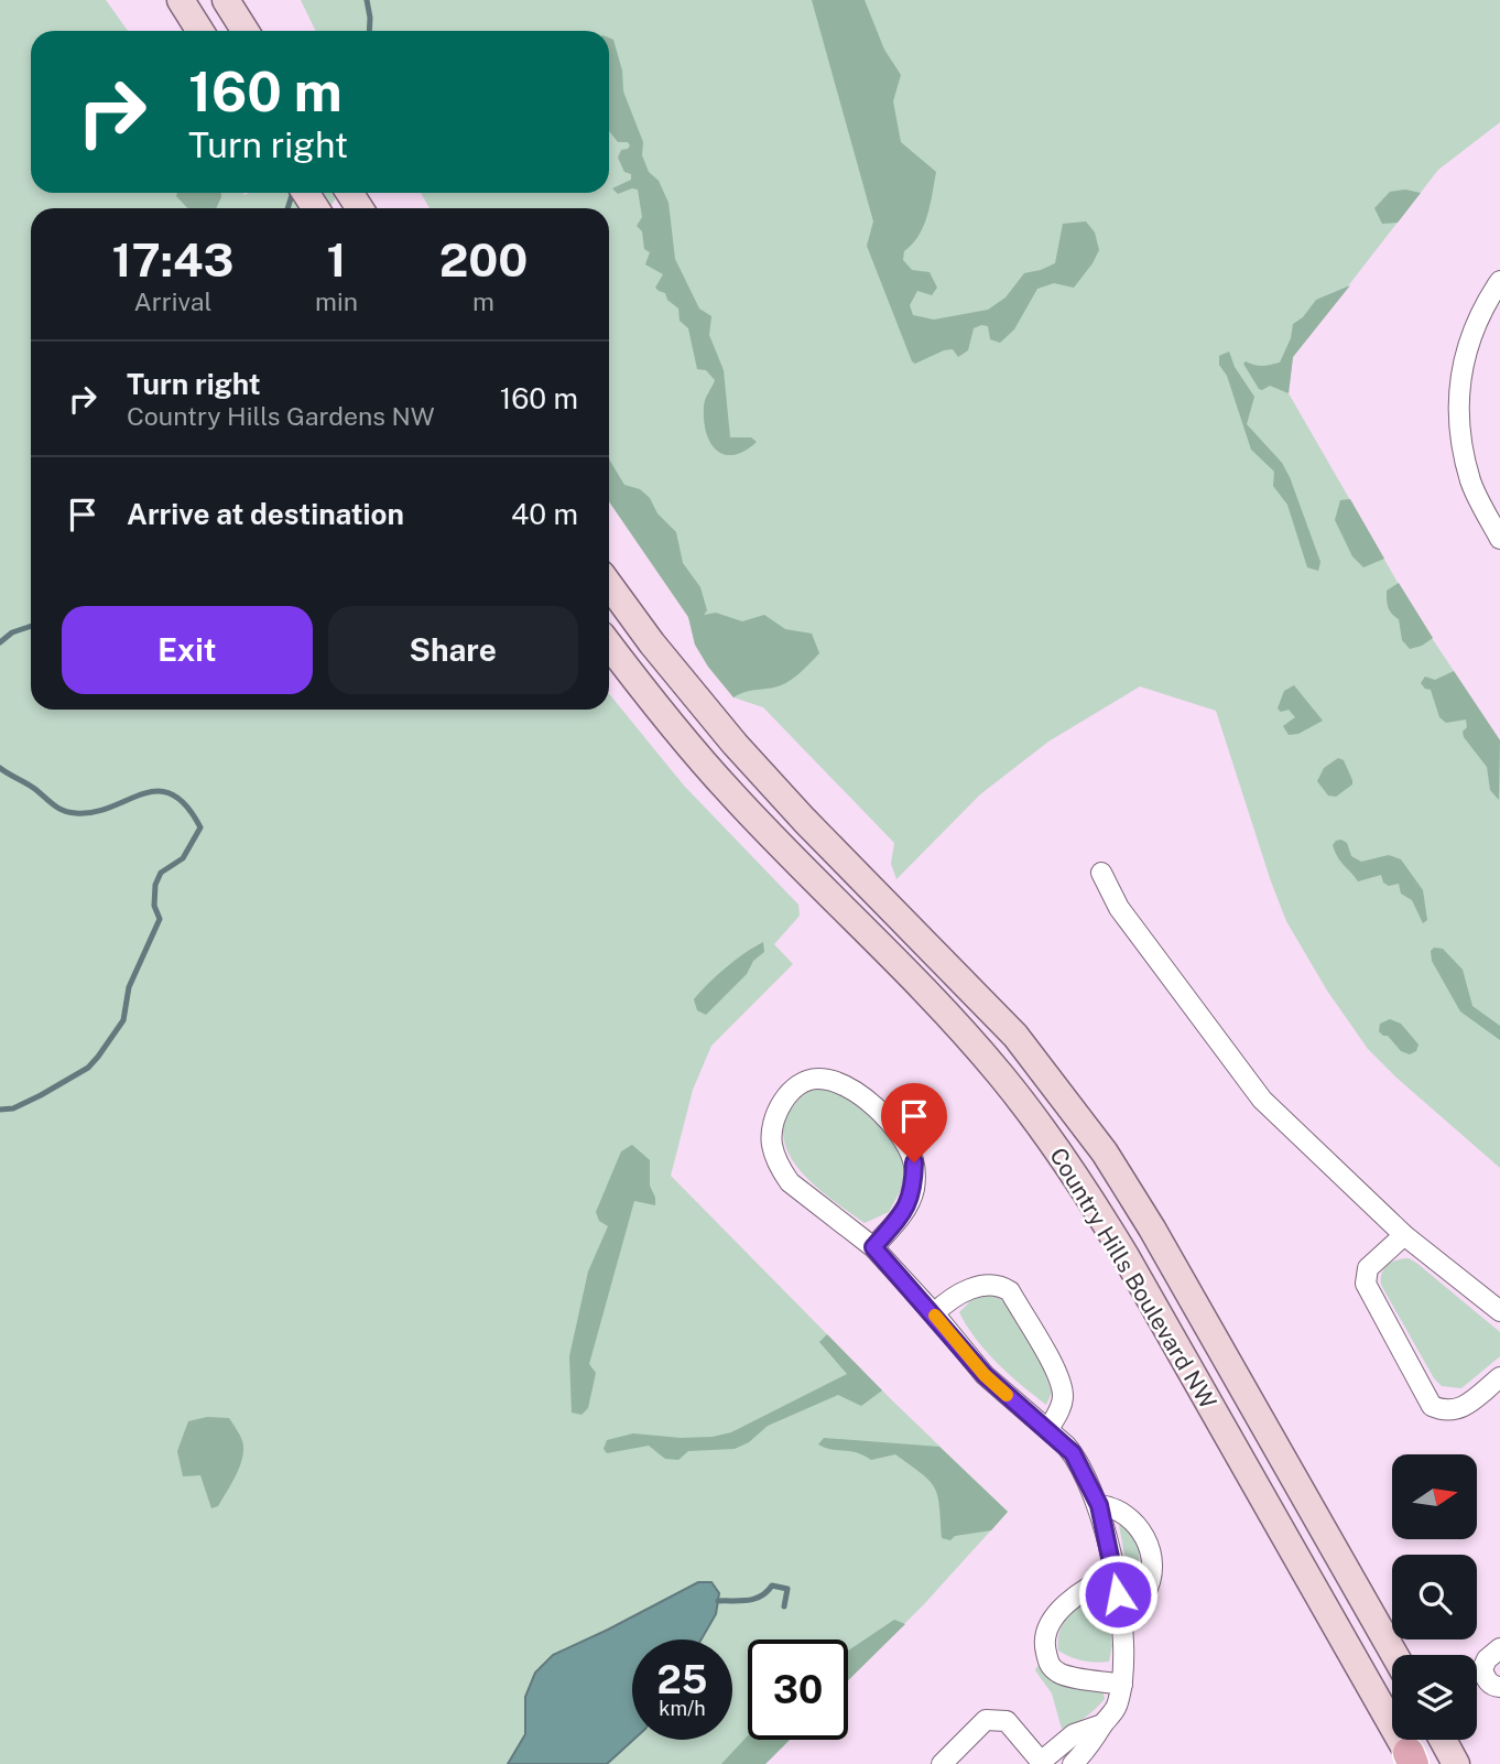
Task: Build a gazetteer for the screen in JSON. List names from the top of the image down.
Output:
{
  "streets": {
    "main road": ["Country Hills Boulevard NW"]
  },
  "north": "right",
  "page": {
    "turn": ["160 m", "Turn right"],
    "eta": [
      "17:43",
      "Arrival",
      "1",
      "min",
      "200",
      "m"
    ],
    "list": [
      {
        "name": "Turn right",
        "note": "Country Hills Gardens NW",
        "value": "160 m"
      },
      {
        "name": "Arrive at destination",
        "value": "40 m"
      }
    ],
    "buttons": ["Exit", "Share"],
    "speed": "25 km/h",
    "limit": "30"
  }
}
